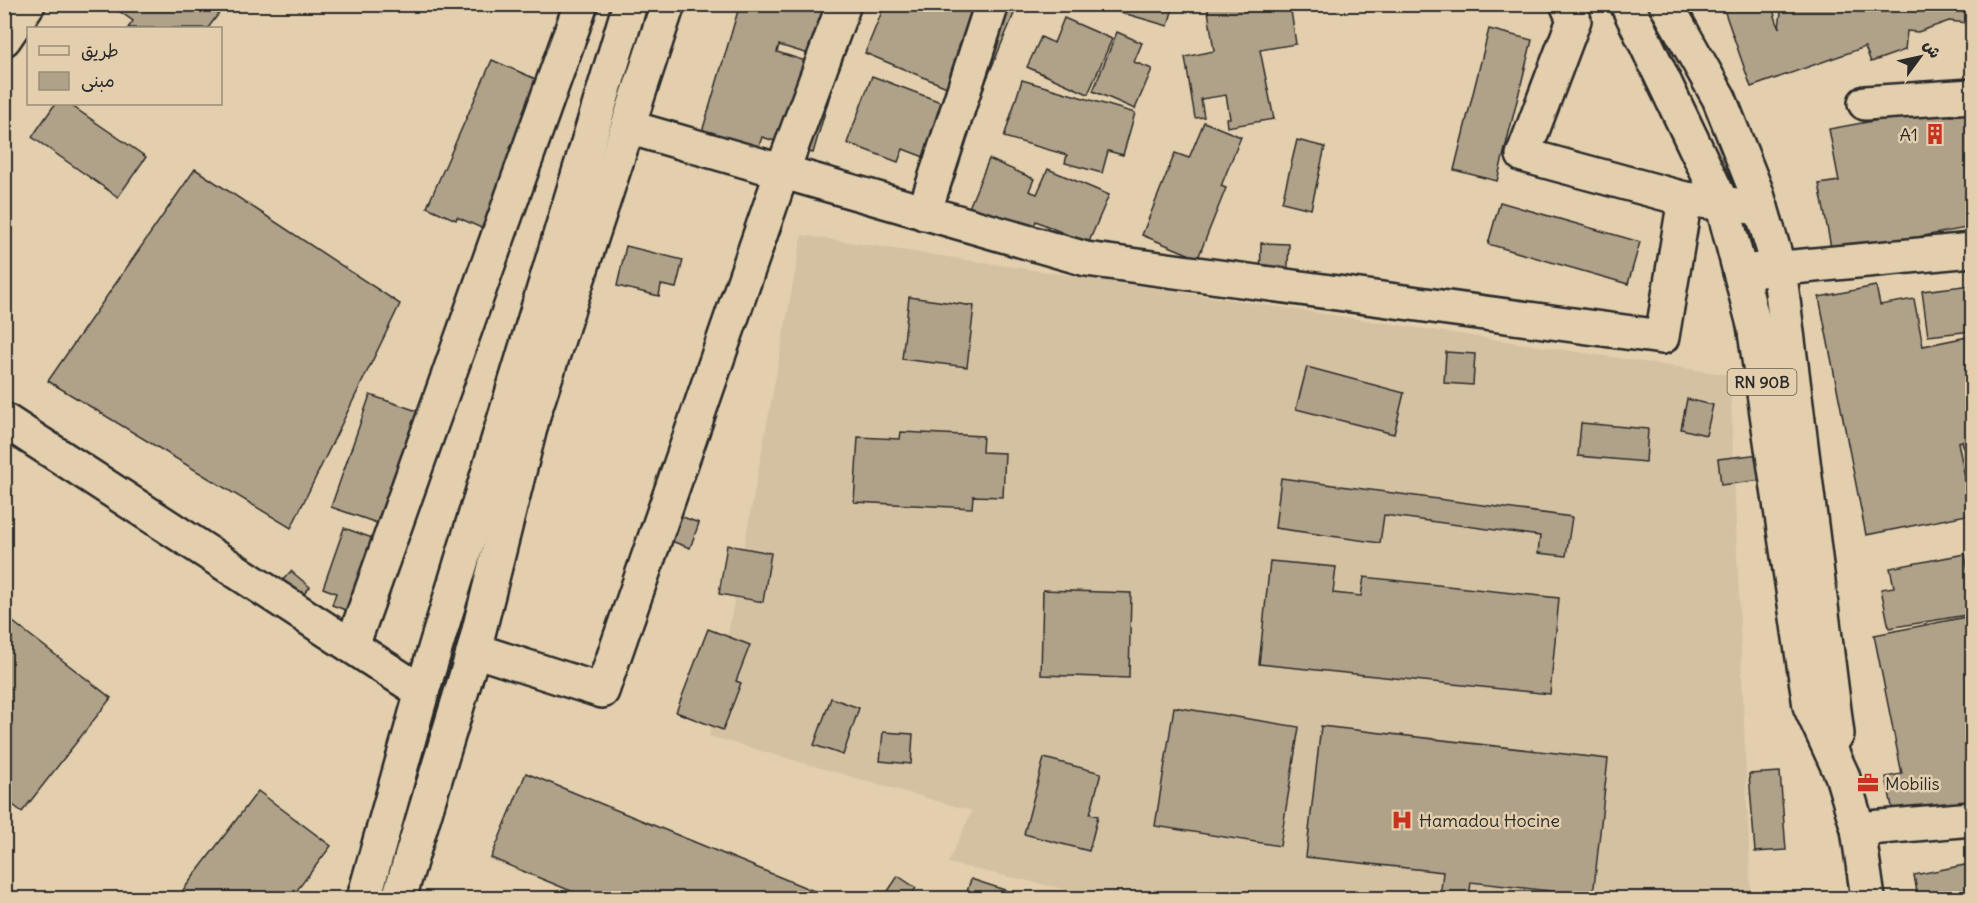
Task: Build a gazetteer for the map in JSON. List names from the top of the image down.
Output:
{
  "streets": {
    "street": ["RN 90B"]
  },
  "places": {
    "building": ["A1"],
    "office": ["Mobilis"],
    "hospital": ["Hamadou Hocine"]
  },
  "legend": ["طريق", "مبنى"],
  "north": "top right"
}
